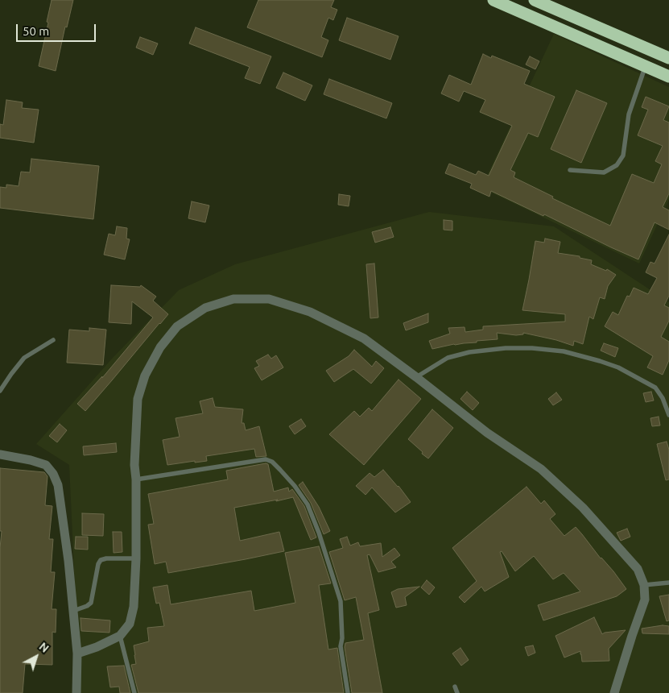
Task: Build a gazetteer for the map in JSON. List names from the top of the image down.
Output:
{
  "scale_bar": "50 m",
  "north": "top right"
}
